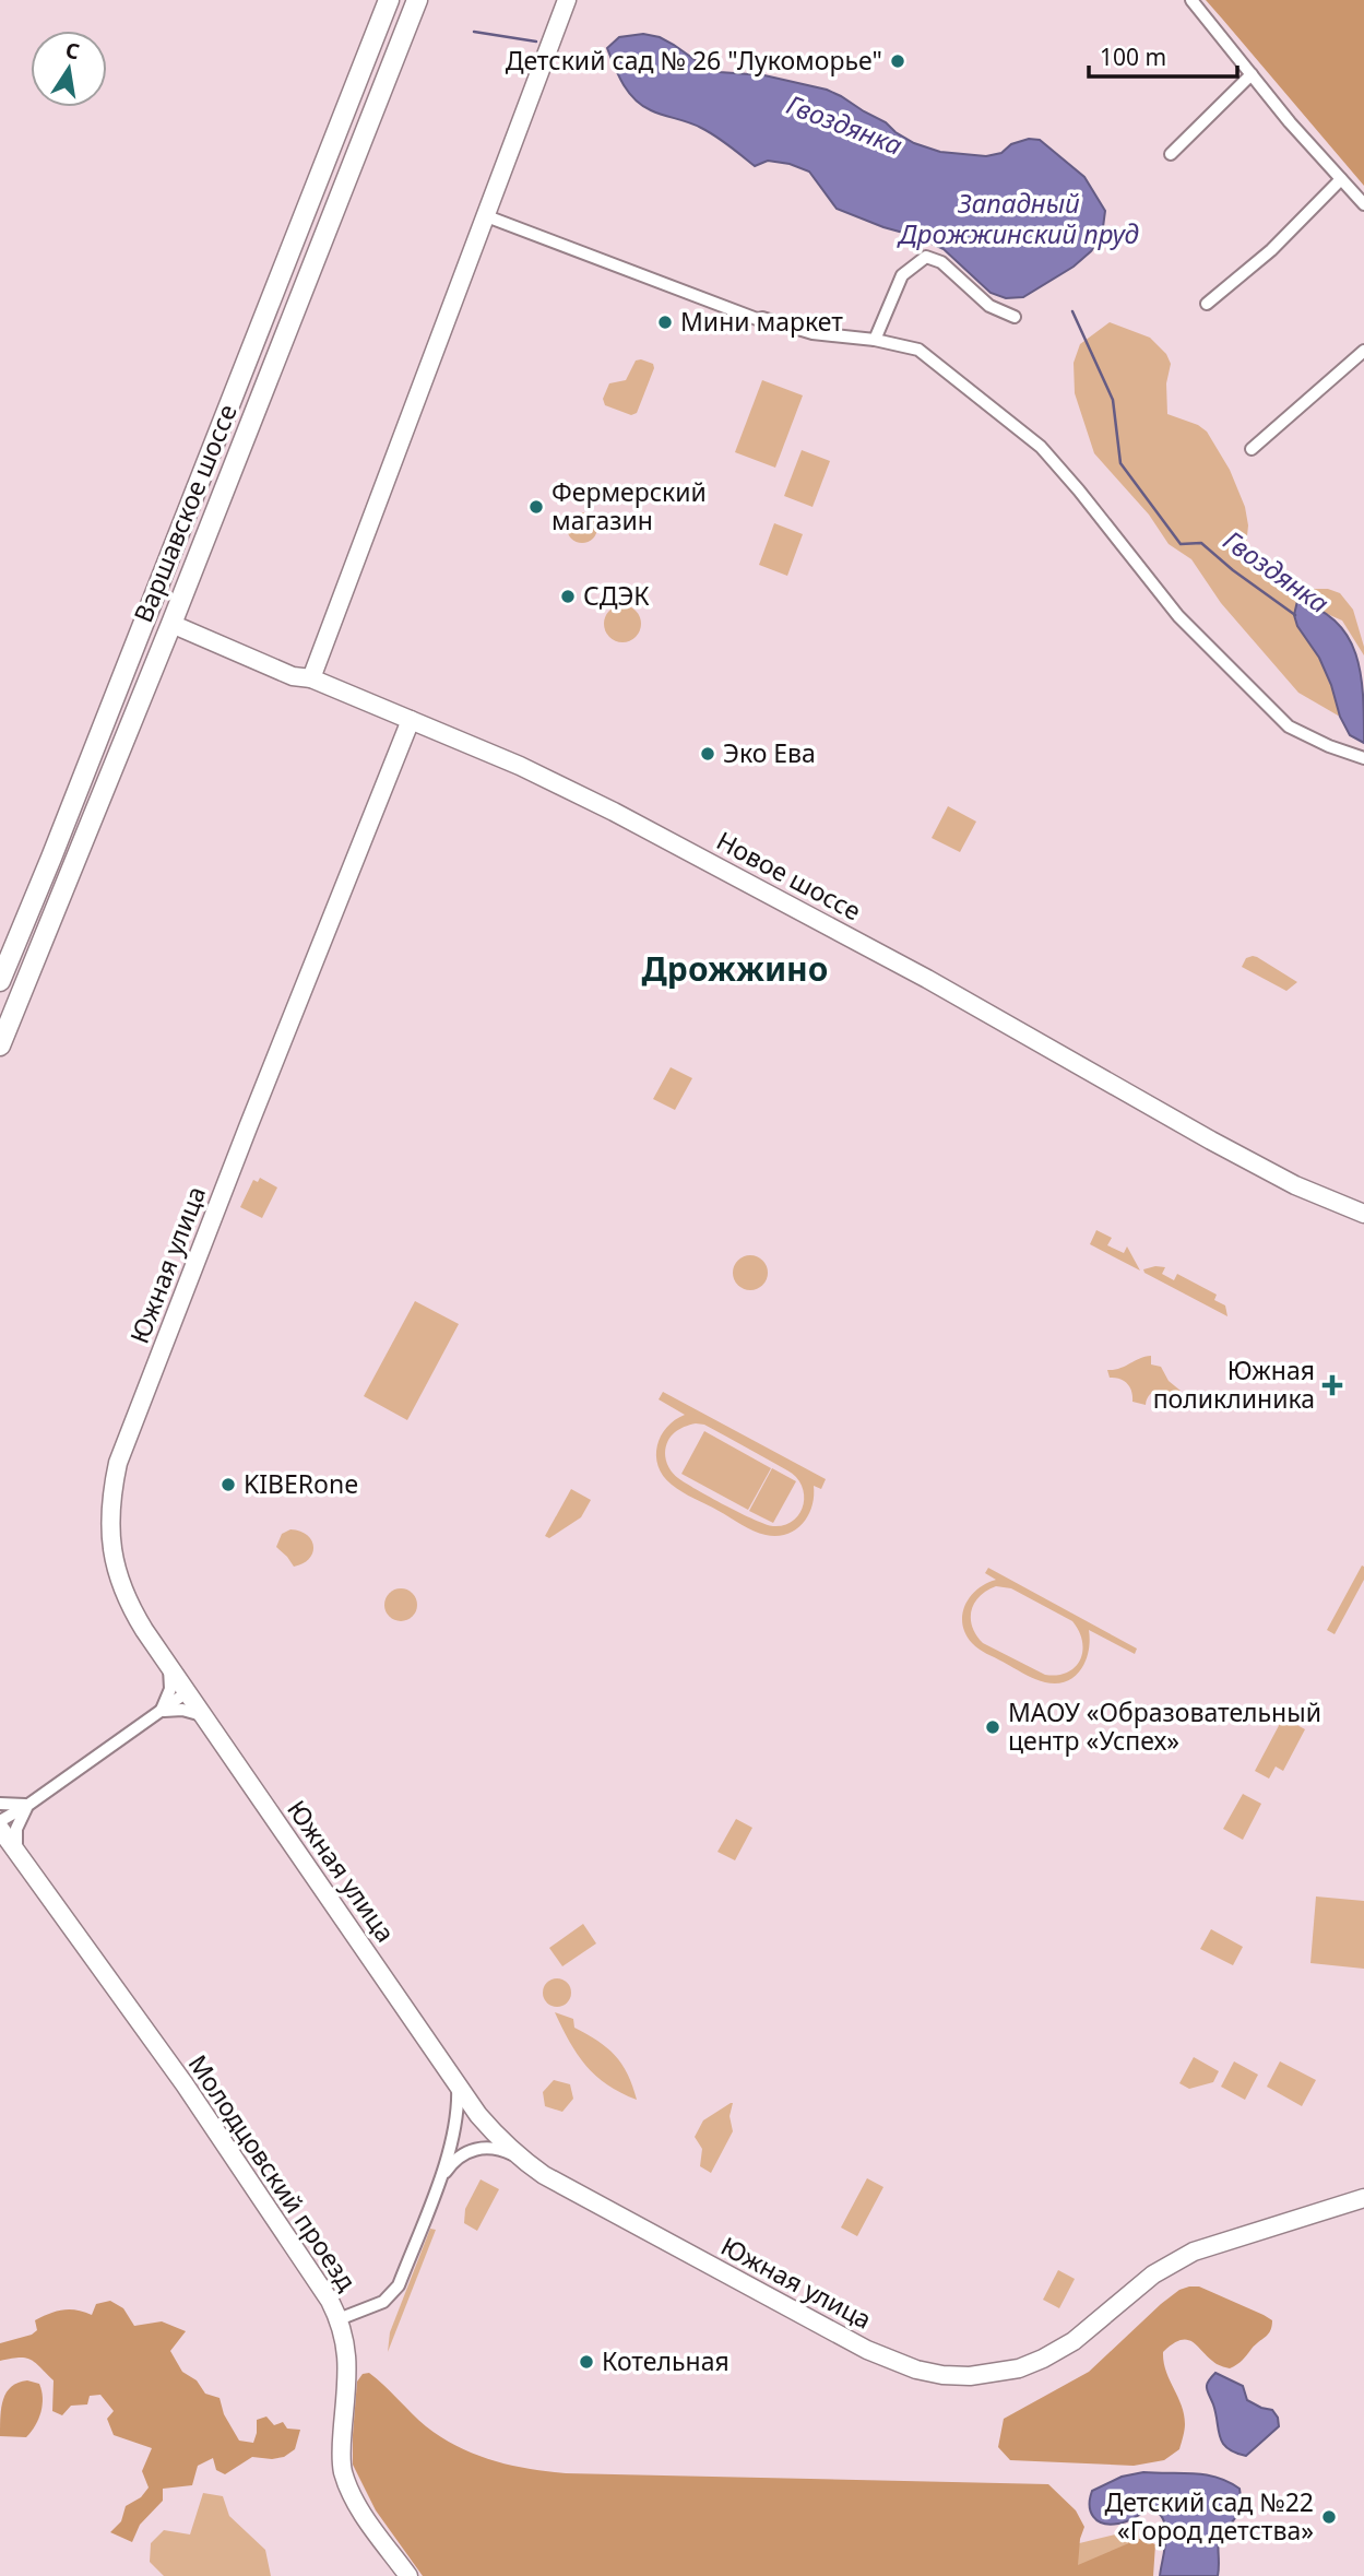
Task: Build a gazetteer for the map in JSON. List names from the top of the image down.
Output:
{
  "streets": {
    "main road": ["Варшавское шоссе"],
    "street": ["Новое шоссе", "Южная улица", "Молодцовский проезд"]
  },
  "crossings": [
    ["Варшавское шоссе", "Новое шоссе"],
    ["Новое шоссе", "Южная улица"]
  ],
  "districts": ["Дрожжино"],
  "water": ["Гвоздянка", "Западный Дрожжинский пруд"],
  "places": {
    "other": [
      "Детский сад № 26 \"Лукоморье\"",
      "Мини маркет",
      "Фермерский магазин",
      "СДЭК",
      "Эко Ева",
      "KIBERone",
      "МАОУ «Образовательный центр «Успех»",
      "Котельная",
      "Детский сад №22 «Город детства»"
    ],
    "health": ["Южная поликлиника"]
  },
  "scale_bar": "100 m",
  "north": "top"
}
